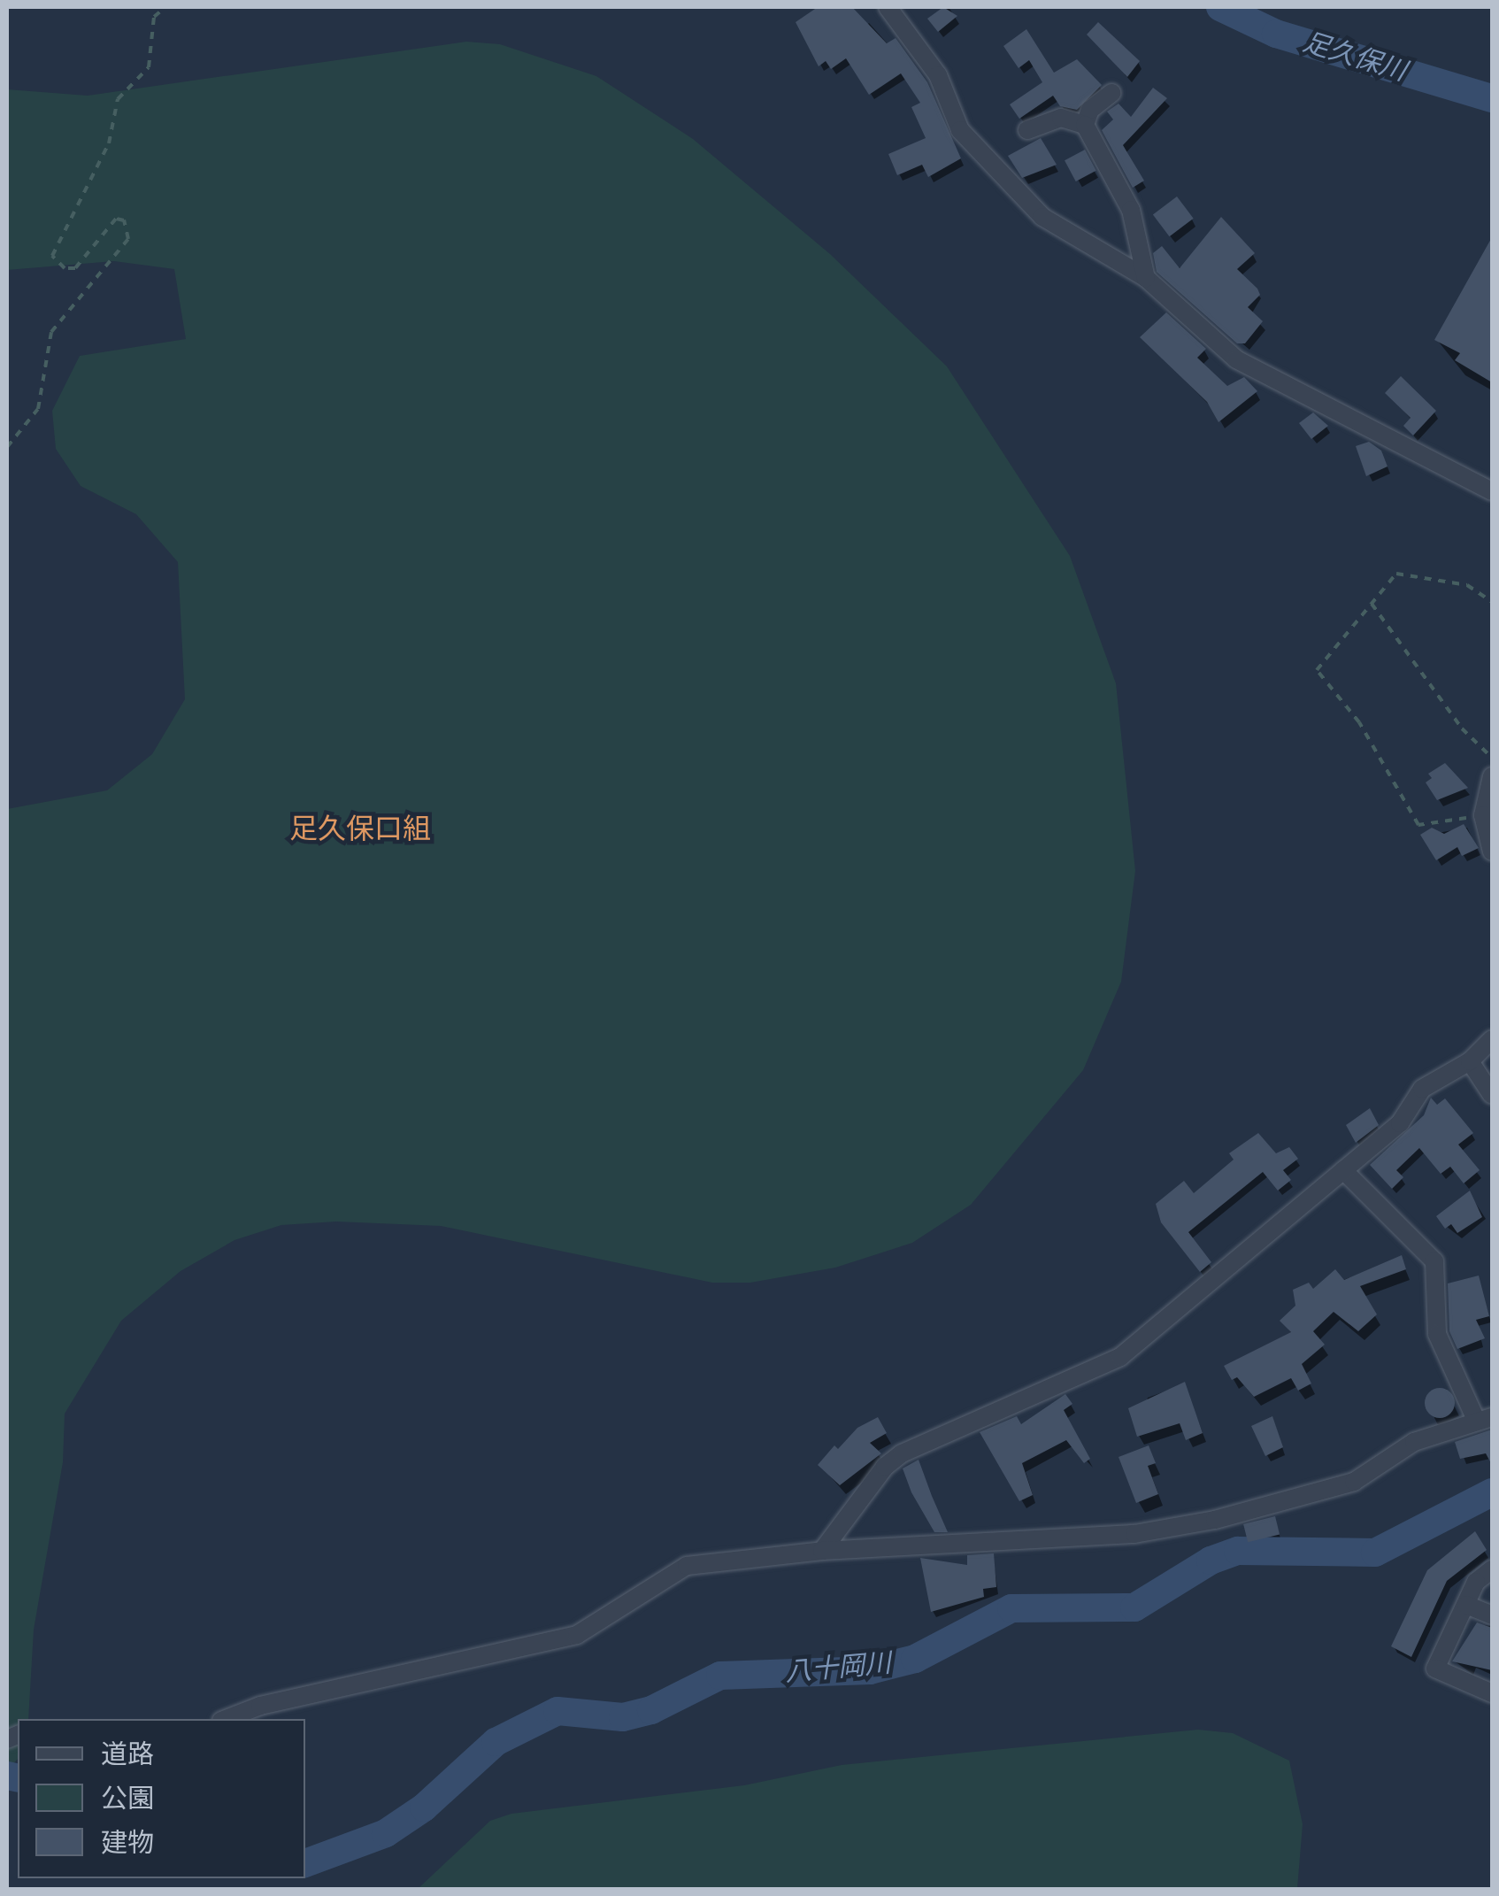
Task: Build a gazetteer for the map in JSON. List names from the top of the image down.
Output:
{
  "districts": ["足久保口組"],
  "water": ["足久保川", "八十岡川"],
  "legend": ["道路", "公園", "建物"]
}
